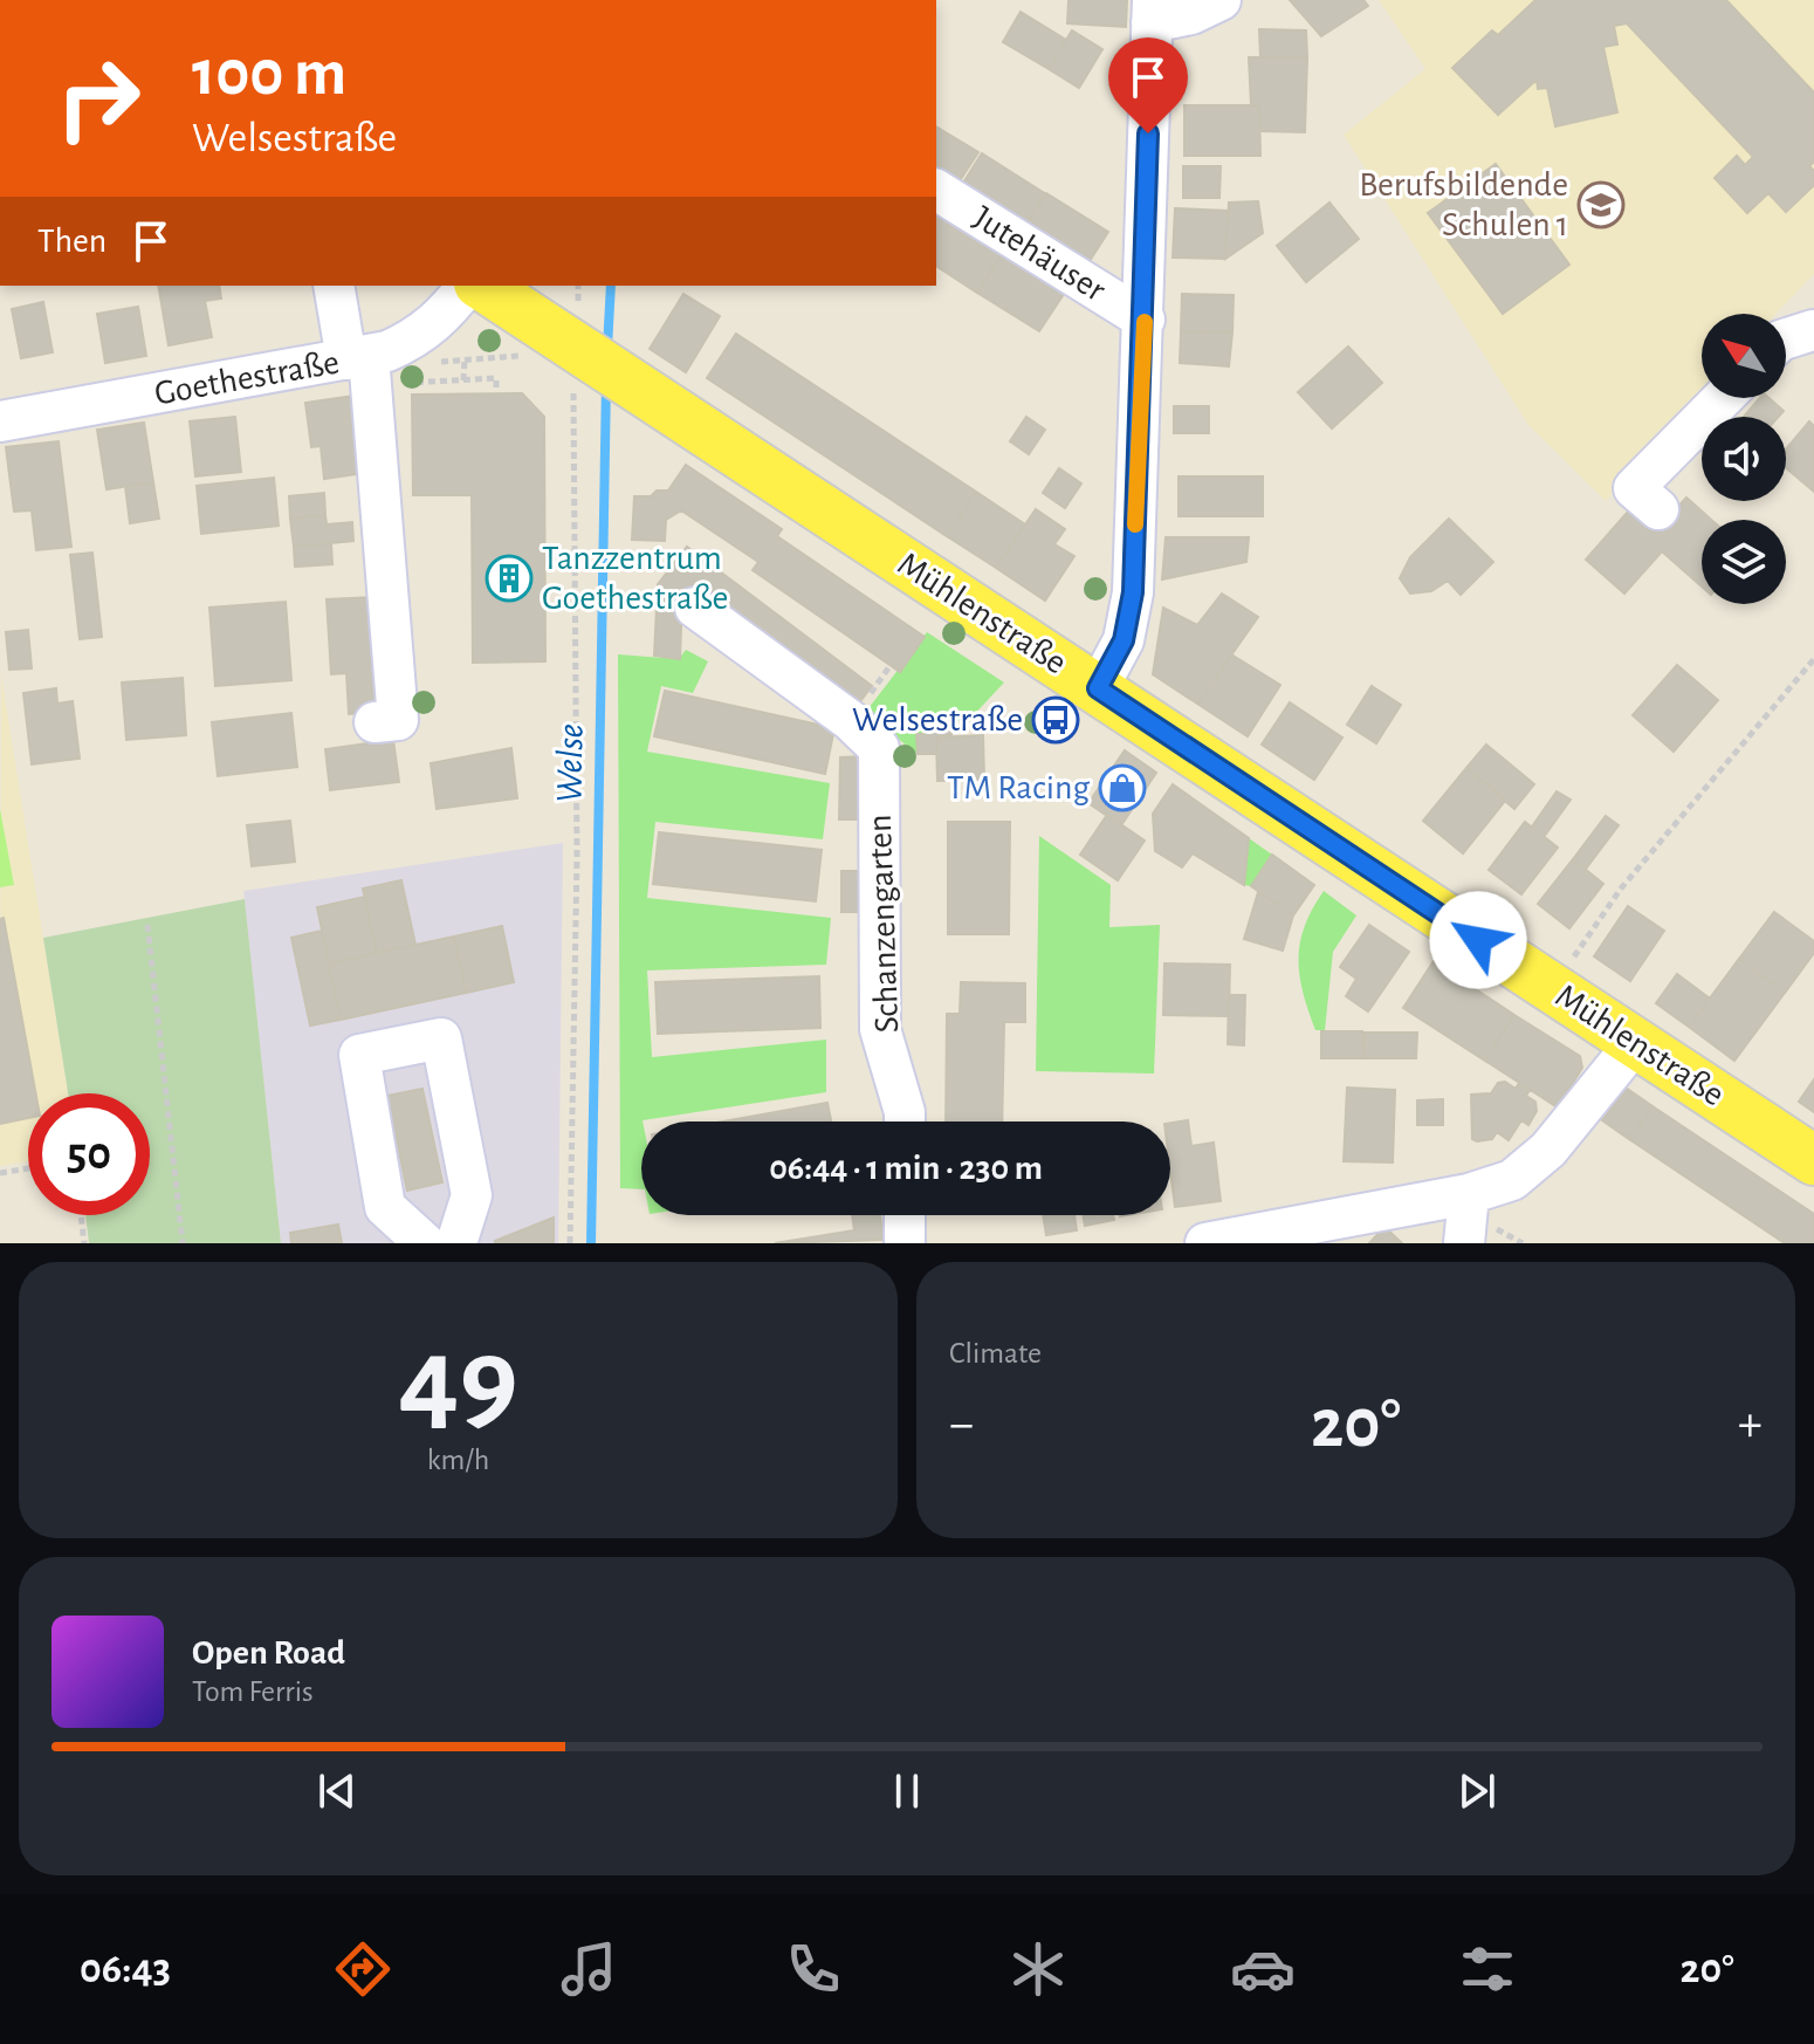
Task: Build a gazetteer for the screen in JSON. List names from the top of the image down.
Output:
{
  "streets": {
    "main road": ["Mühlenstraße"],
    "street": ["Jutehäuser", "Goethestraße", "Schanzengarten"]
  },
  "water": ["Welse"],
  "places": {
    "school or university": ["Berufsbildende Schulen 1"],
    "building": ["Tanzzentrum Goethestraße"],
    "bus stop": ["Welsestraße"],
    "shop": ["TM Racing"]
  },
  "north": "top left",
  "page": {
    "turn": ["100 m", "Welsestraße"],
    "then": "Then",
    "limit": "50",
    "trip": "06:44 · 1 min · 230 m",
    "tile": [
      ["49", "km/h"],
      "Climate"
    ],
    "heat": ["−", "20°", "+"],
    "song": ["Open Road", "Tom Ferris"],
    "tabs": ["06:43", "20°"]
  }
}
